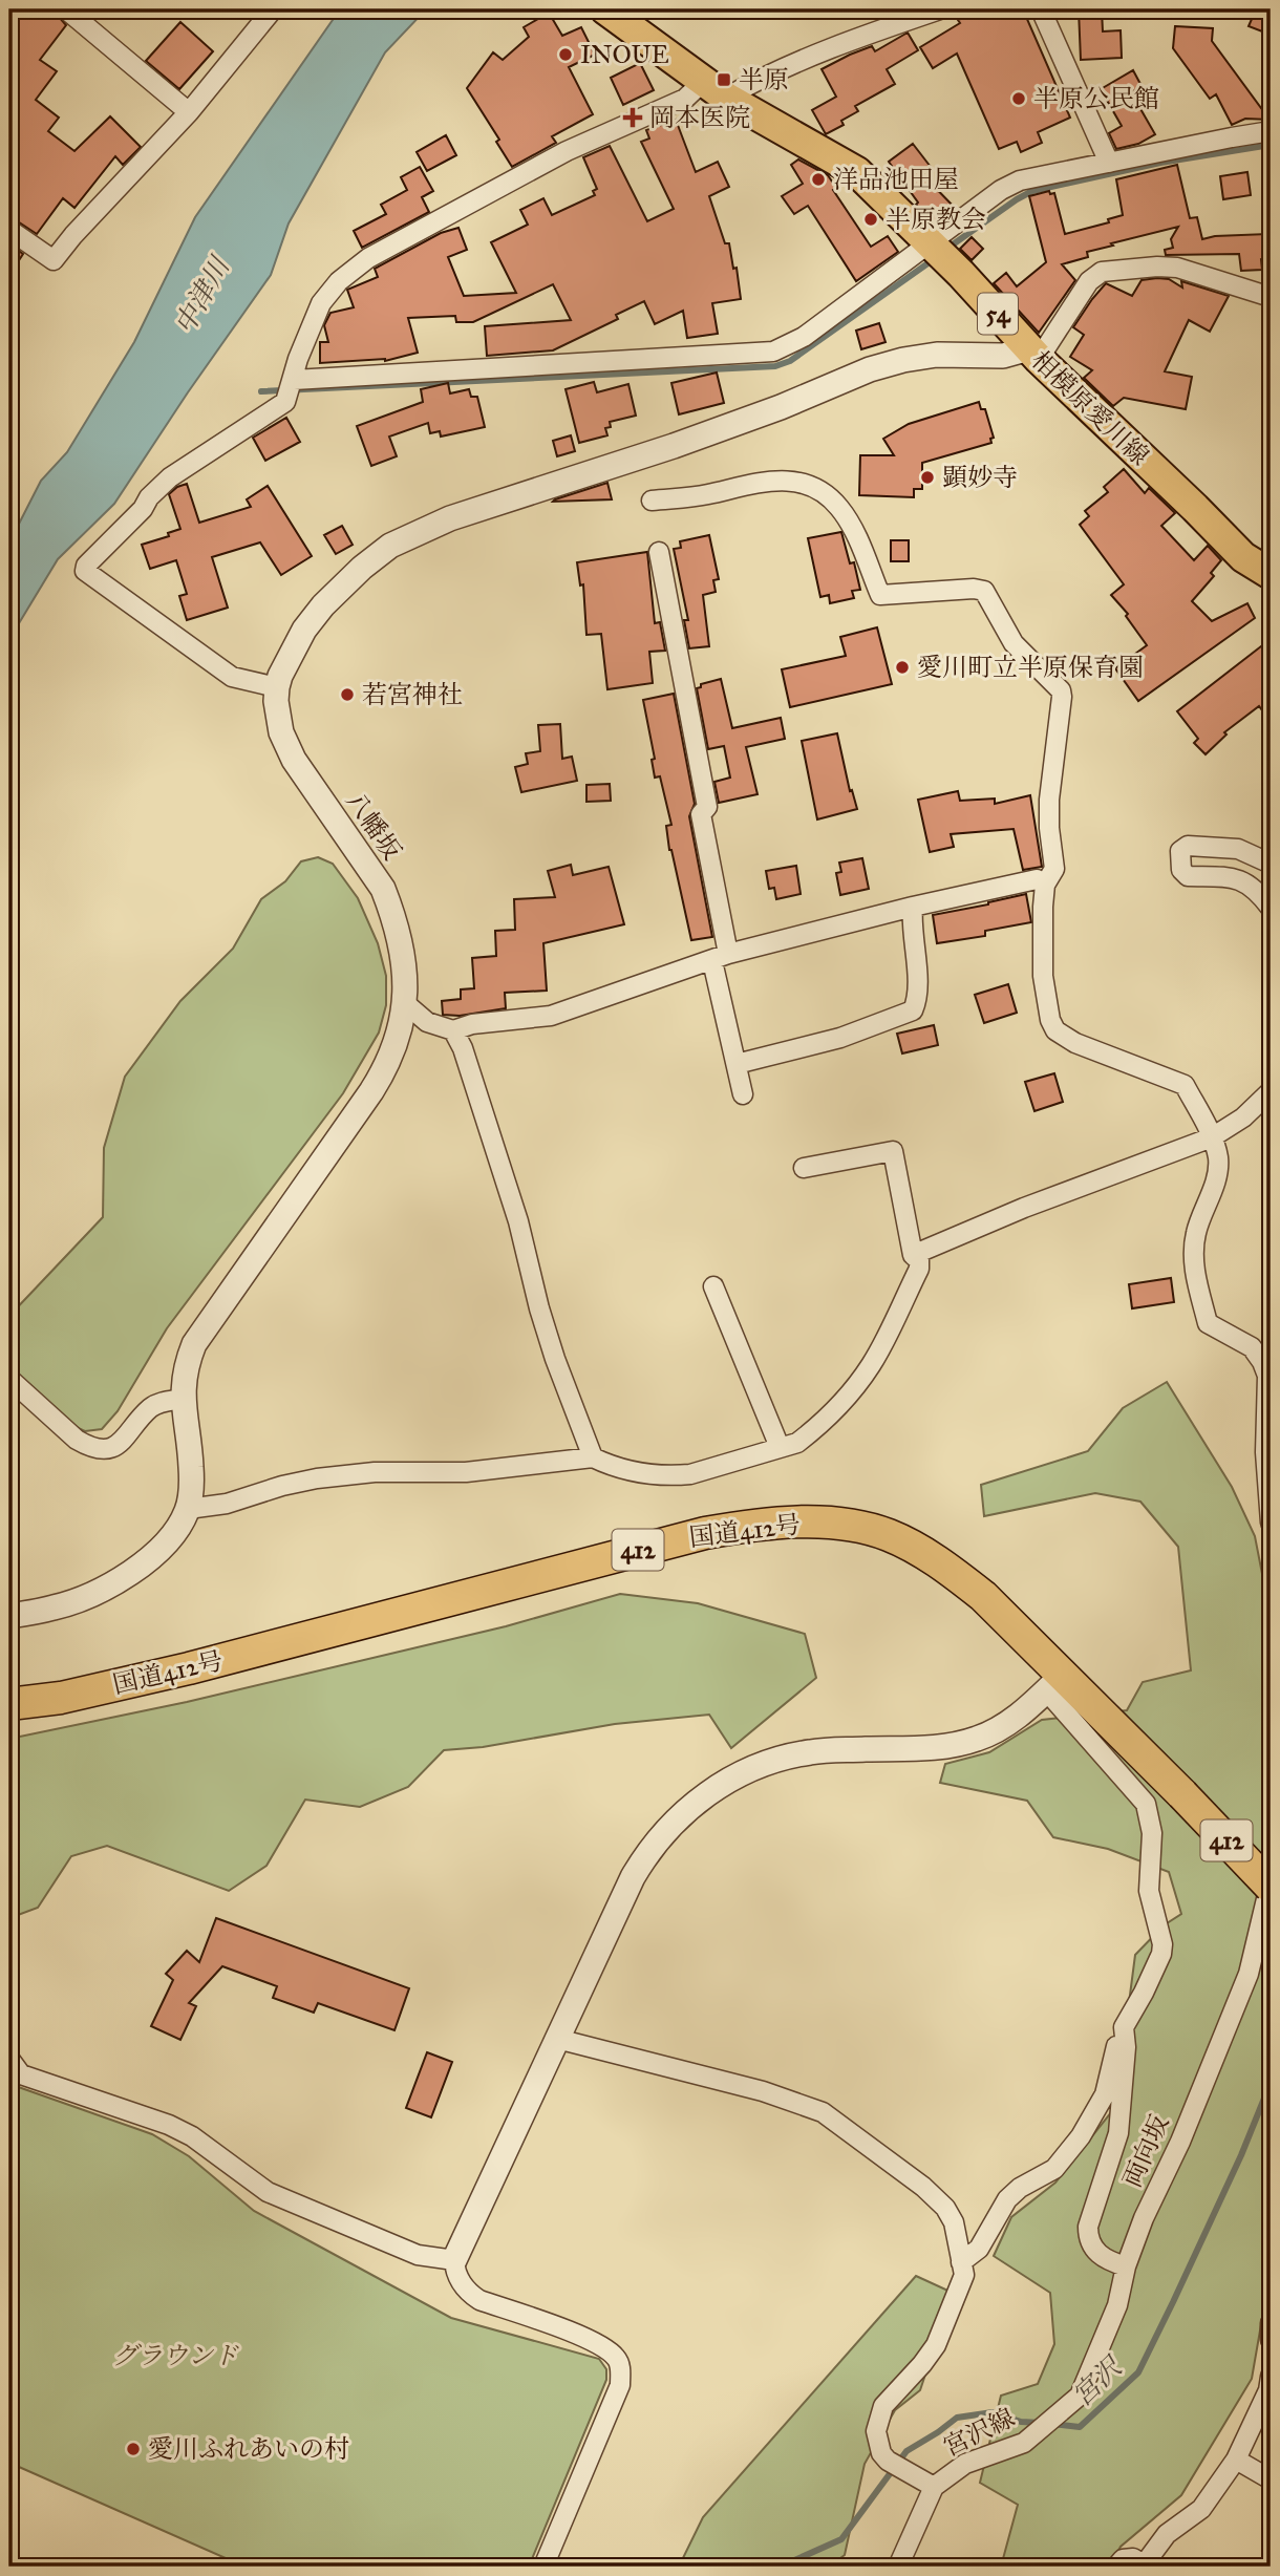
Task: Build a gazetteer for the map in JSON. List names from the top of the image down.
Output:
{
  "streets": {
    "highway": ["国道412号", "412"],
    "main road": ["54", "相模原愛川線"],
    "street": ["八幡坂", "両向坂", "宮沢線"]
  },
  "crossings": [
    ["54", "相模原愛川線"],
    ["両向坂", "宮沢線"]
  ],
  "water": ["中津川", "宮沢"],
  "parks": ["グラウンド"],
  "places": {
    "other": [
      "INOUE",
      "半原公民館",
      "洋品池田屋",
      "半原教会",
      "顕妙寺",
      "愛川町立半原保育園",
      "若宮神社",
      "愛川ふれあいの村"
    ],
    "transit": ["半原"],
    "health": ["岡本医院"]
  }
}
